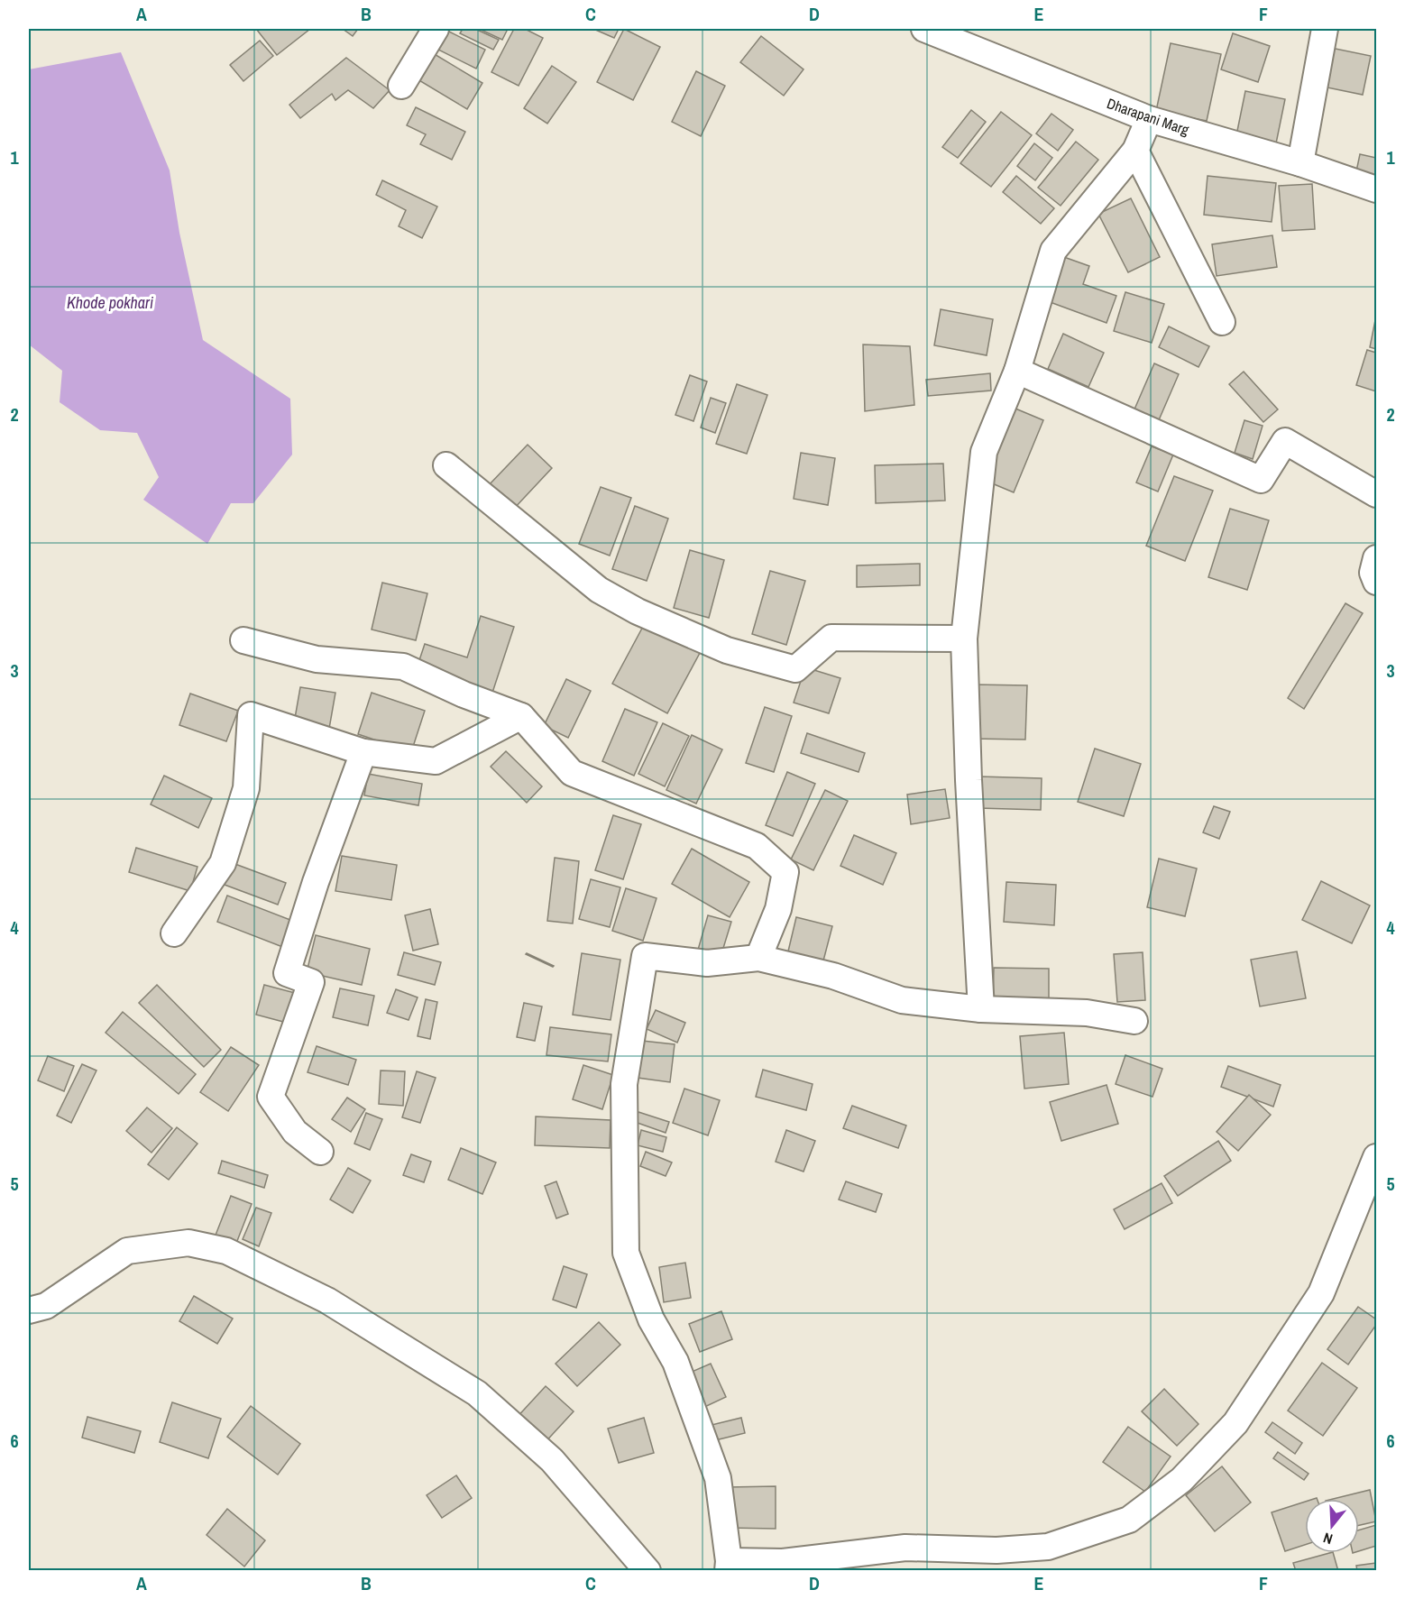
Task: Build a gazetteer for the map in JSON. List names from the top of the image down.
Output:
{
  "streets": {
    "street": ["Dharapani Marg"]
  },
  "water": ["Khode pokhari"],
  "north": "bottom",
  "grid": {
    "columns": [
      "A",
      "B",
      "C",
      "D",
      "E",
      "F"
    ],
    "rows": [
      "1",
      "2",
      "3",
      "4",
      "5",
      "6"
    ]
  }
}
